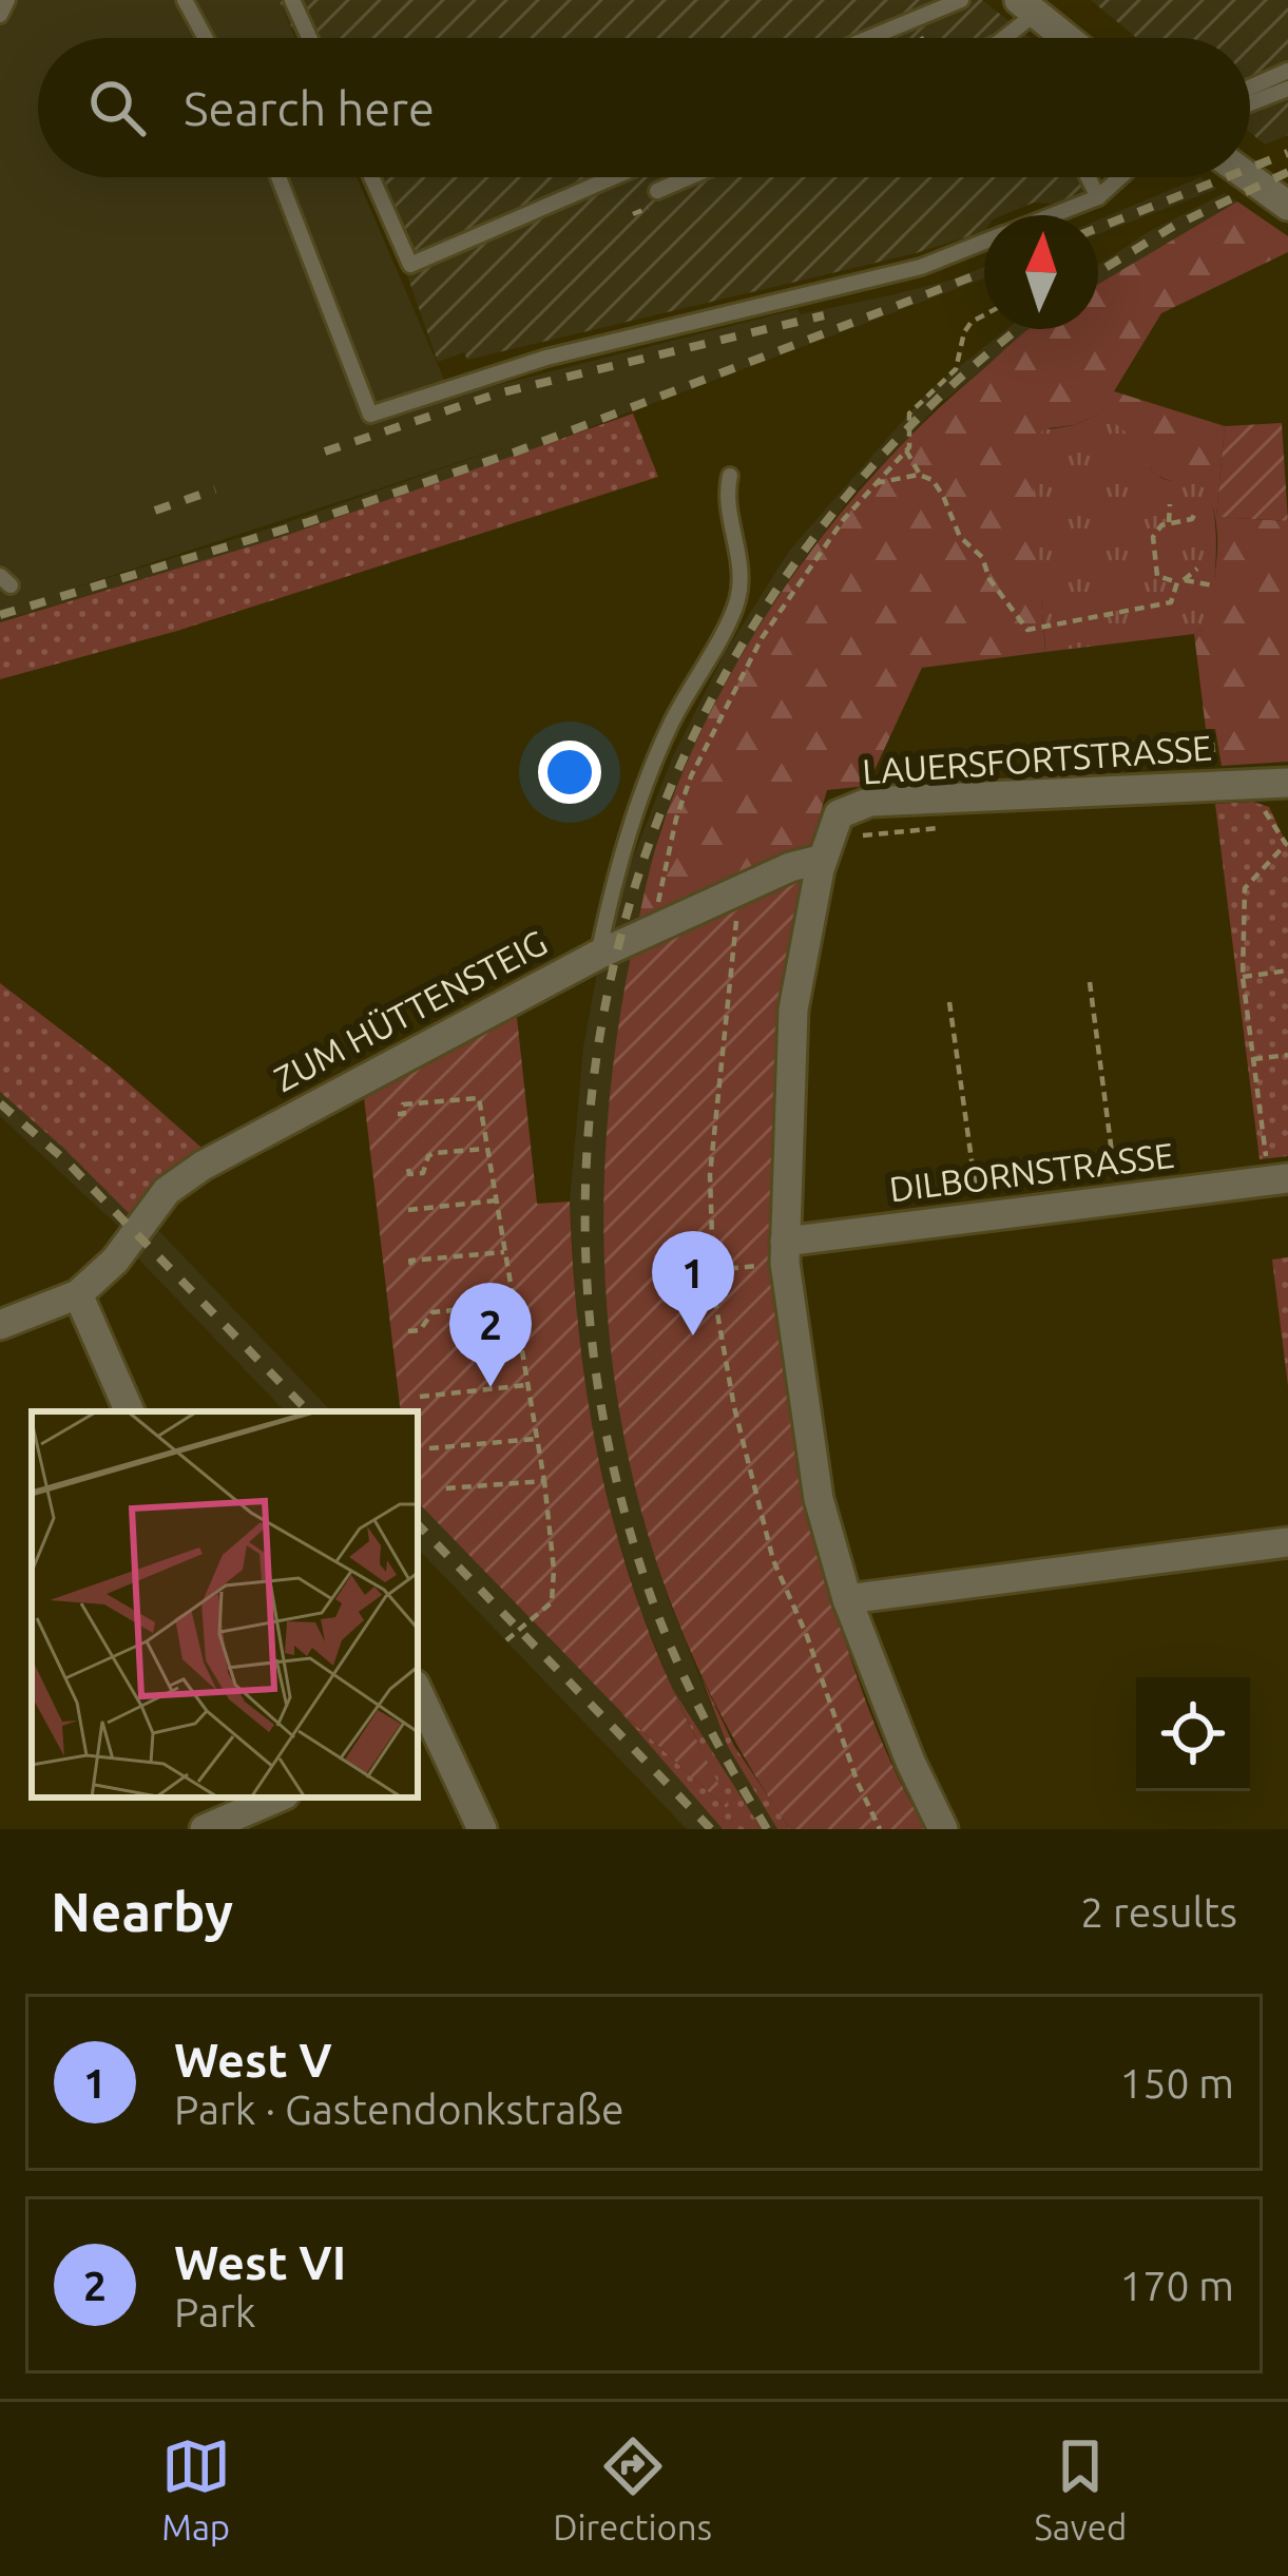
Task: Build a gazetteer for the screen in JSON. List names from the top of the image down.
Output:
{
  "streets": {
    "street": ["LAUERSFORTSTRASSE", "ZUM HÜTTENSTEIG", "DILBORNSTRASSE"]
  },
  "crossings": [
    ["LAUERSFORTSTRASSE", "ZUM HÜTTENSTEIG"]
  ],
  "north": "top",
  "page": {
    "search": "Search here",
    "pins": ["1", "2"],
    "heading": ["Nearby", "2 results"],
    "list": [
      {
        "mark": "1",
        "name": "West V",
        "note": "Park · Gastendonkstraße",
        "value": "150 m"
      },
      {
        "mark": "2",
        "name": "West VI",
        "note": "Park",
        "value": "170 m"
      }
    ],
    "nav": ["Map", "Directions", "Saved"]
  }
}
